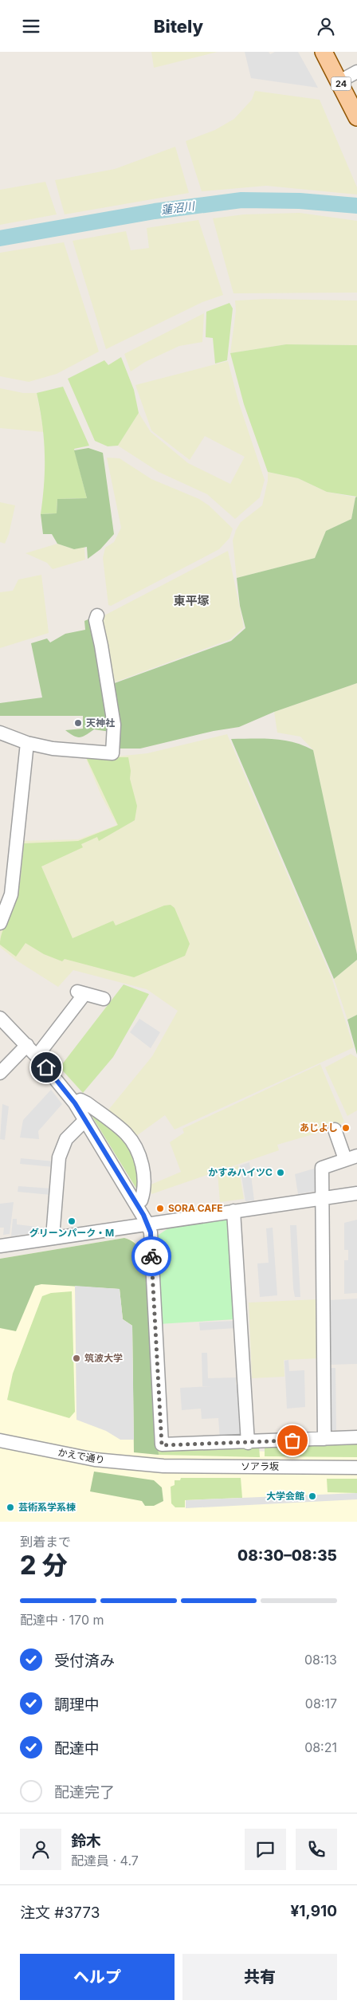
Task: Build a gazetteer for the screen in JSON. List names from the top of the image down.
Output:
{
  "streets": {
    "main road": ["24"],
    "street": ["かえで通り", "ソアラ坂"]
  },
  "crossings": [
    ["かえで通り", "ソアラ坂"]
  ],
  "districts": ["東平塚"],
  "water": ["蓮沼川"],
  "places": [
    "天神社",
    "あじよし",
    "かすみハイツC",
    "SORA CAFE",
    "グリーンパーク・M",
    "筑波大学",
    "大学会館",
    "芸術系学系棟"
  ],
  "page": {
    "header": "Bitely",
    "heading": ["2 分", "到着まで", "08:30–08:35"],
    "panel": [
      "鈴木",
      "配達員 · 4.7",
      "注文 #3773",
      "¥1,910"
    ],
    "bar": "配達中 · 170 m",
    "list": [
      ["受付済み", "08:13"],
      ["調理中", "08:17"],
      ["配達中", "08:21"],
      "配達完了"
    ],
    "buttons": ["ヘルプ", "共有"]
  }
}
